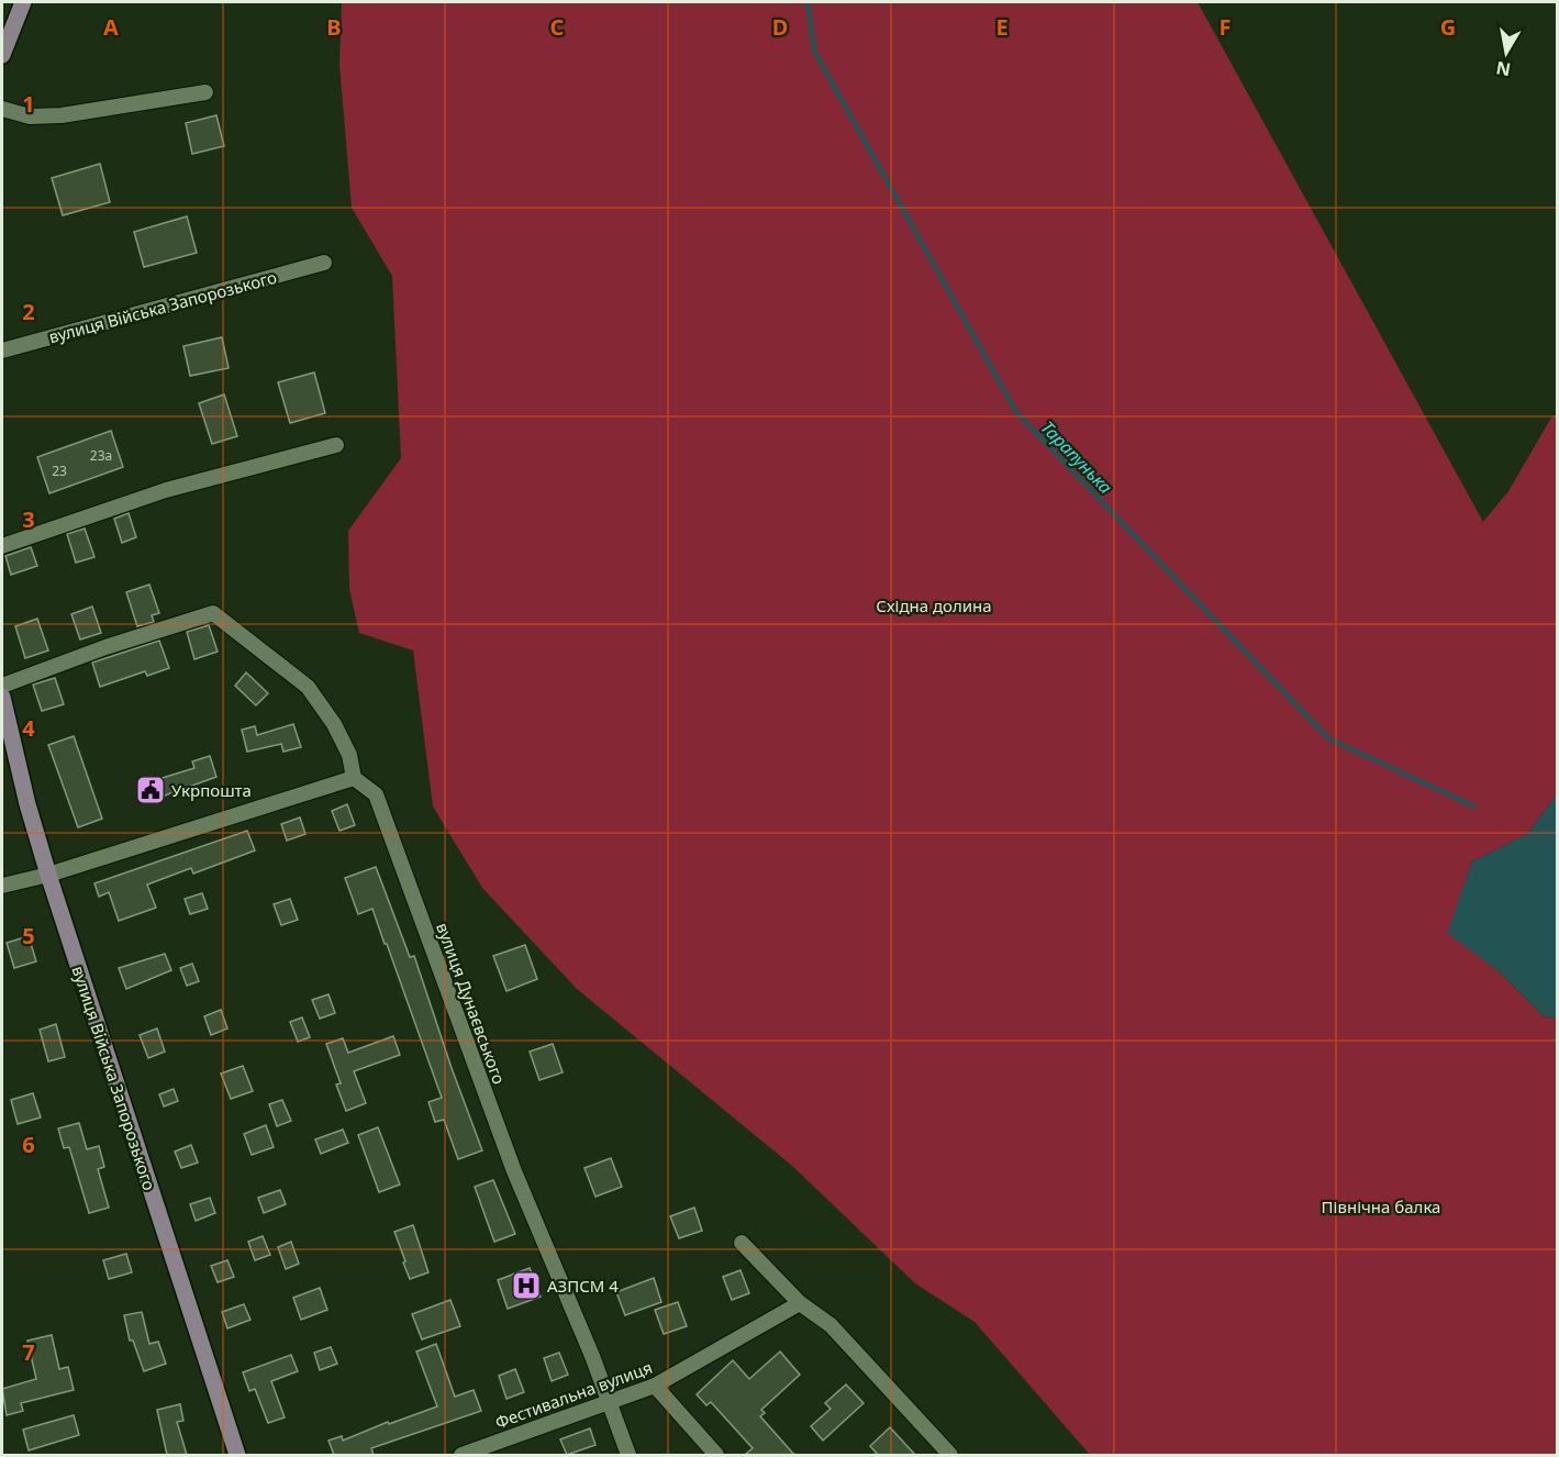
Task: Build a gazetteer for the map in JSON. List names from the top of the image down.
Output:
{
  "streets": {
    "street": ["вулиця Війська Запорозького", "вулиця Дунаєвського", "Фестивальна вулиця"]
  },
  "crossings": [
    ["вулиця Дунаєвського", "Фестивальна вулиця"]
  ],
  "water": ["Тарапунька"],
  "parks": ["Східна долина", "Північна балка"],
  "places": {
    "public building": ["Укрпошта"],
    "hospital": ["АЗПСМ 4"]
  },
  "house_numbers": ["23а", "23"],
  "north": "bottom",
  "grid": {
    "columns": [
      "A",
      "B",
      "C",
      "D",
      "E",
      "F",
      "G"
    ],
    "rows": [
      "1",
      "2",
      "3",
      "4",
      "5",
      "6",
      "7"
    ]
  }
}
